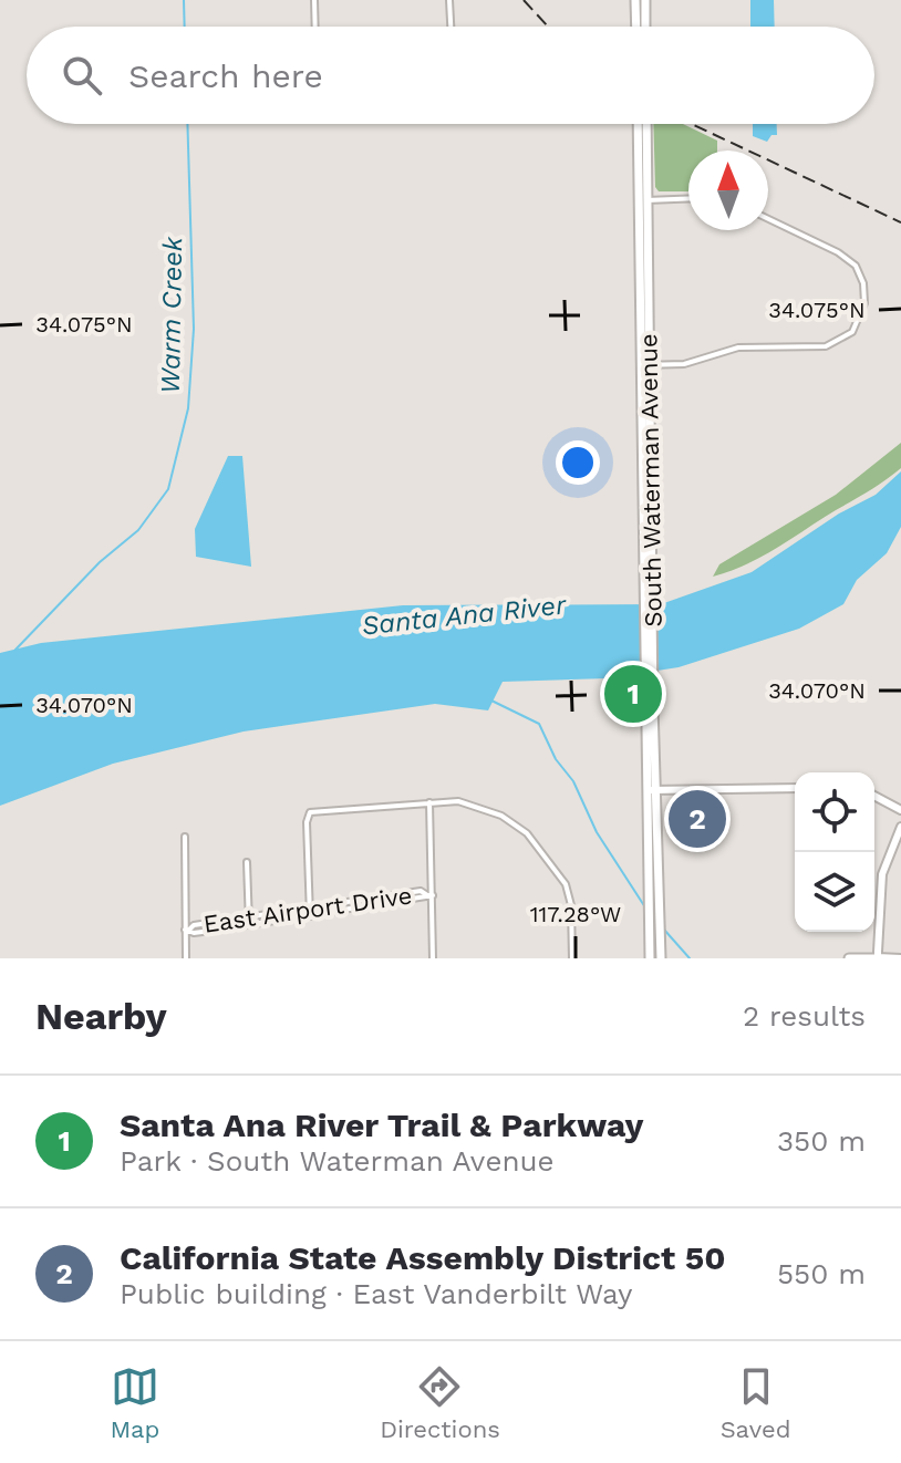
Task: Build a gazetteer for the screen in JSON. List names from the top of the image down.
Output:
{
  "streets": {
    "main road": ["South Waterman Avenue"],
    "street": ["East Airport Drive"]
  },
  "water": ["Warm Creek", "Santa Ana River"],
  "north": "top",
  "page": {
    "search": "Search here",
    "pins": ["1", "2"],
    "heading": ["Nearby", "2 results"],
    "list": [
      {
        "mark": "1",
        "name": "Santa Ana River Trail & Parkway",
        "note": "Park · South Waterman Avenue",
        "value": "350 m"
      },
      {
        "mark": "2",
        "name": "California State Assembly District 50",
        "note": "Public building · East Vanderbilt Way",
        "value": "550 m"
      }
    ],
    "nav": ["Map", "Directions", "Saved"]
  },
  "coordinates": ["34.075°N", "34.070°N", "117.28°W"]
}
